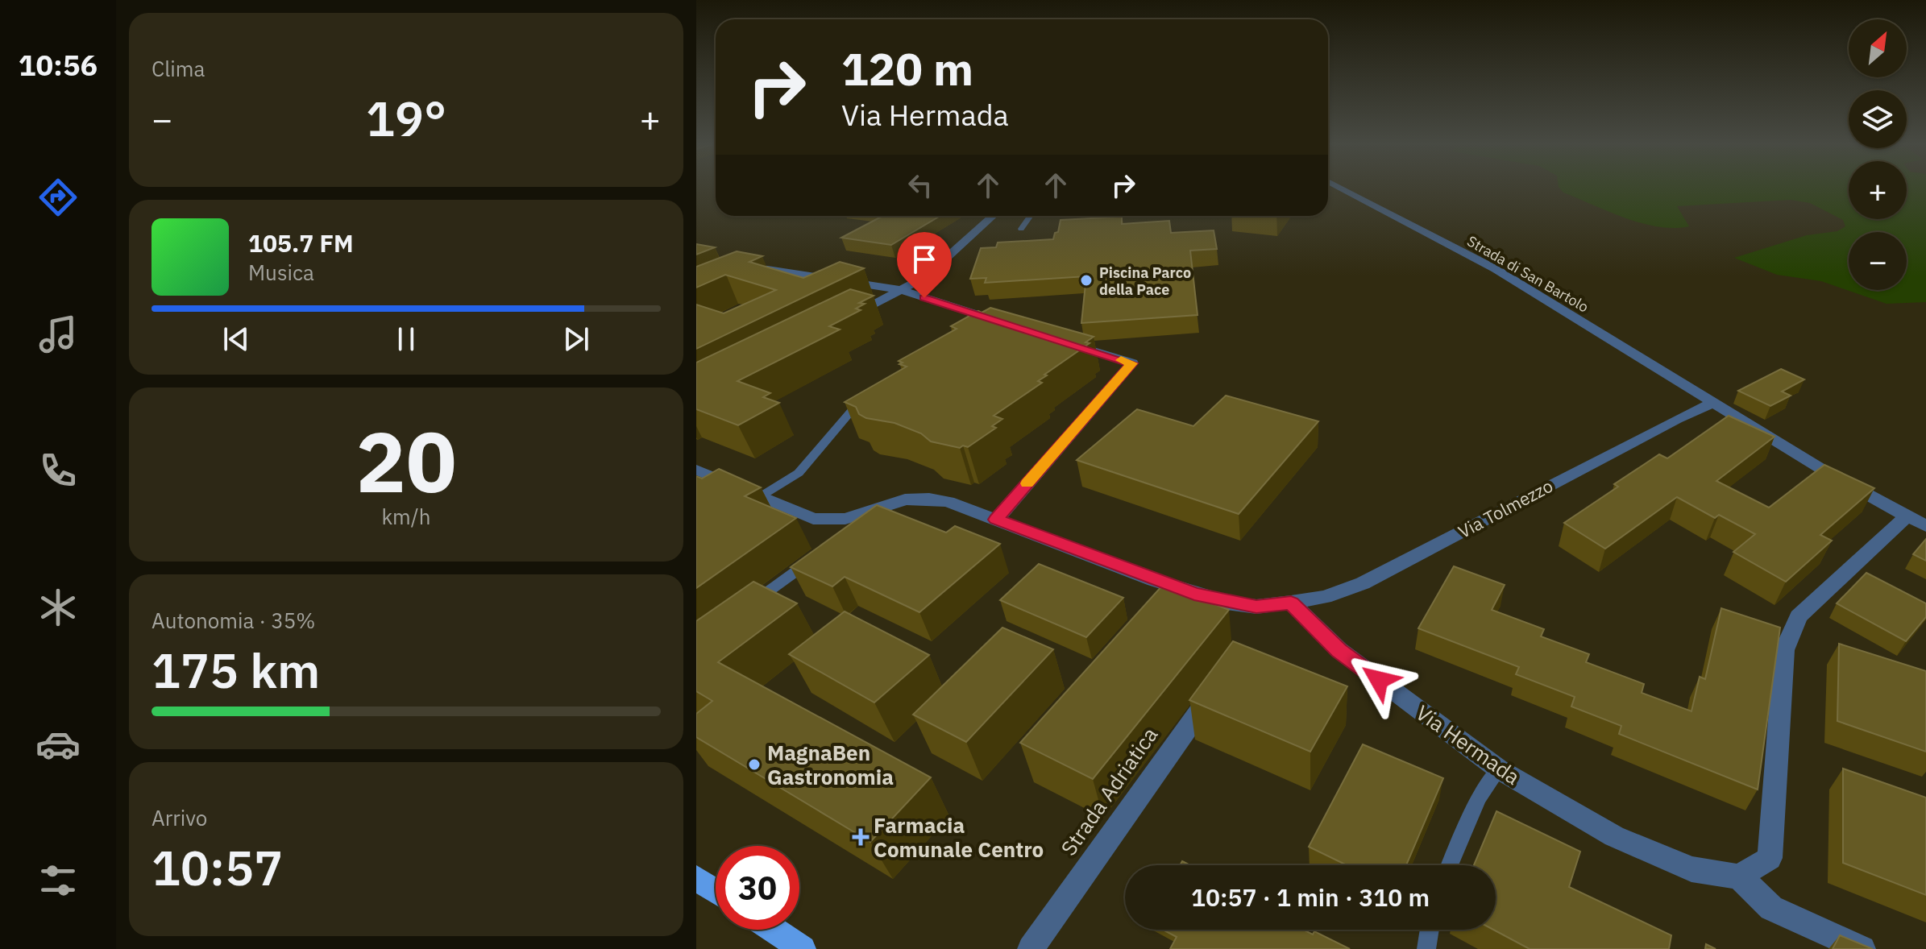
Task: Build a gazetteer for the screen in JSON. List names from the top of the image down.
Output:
{
  "streets": {
    "street": [
      "Strada di San Bartolo",
      "Via Tolmezzo",
      "Via Hermada",
      "Strada Adriatica"
    ]
  },
  "crossings": [
    ["Strada di San Bartolo", "Via Tolmezzo"],
    ["Via Tolmezzo", "Via Hermada"]
  ],
  "places": {
    "other": ["Piscina Parco della Pace", "MagnaBen Gastronomia"],
    "health": ["Farmacia Comunale Centro"]
  },
  "north": "top right",
  "page": {
    "tabs": "10:56",
    "tile": [
      "Clima",
      ["20", "km/h"],
      ["Autonomia · 35%", "175 km"],
      ["Arrivo", "10:57"]
    ],
    "map_buttons": ["+", "−"],
    "turn": ["120 m", "Via Hermada"],
    "heat": ["−", "19°", "+"],
    "song": ["105.7 FM", "Musica"],
    "limit": "30",
    "trip": "10:57 · 1 min · 310 m"
  }
}
